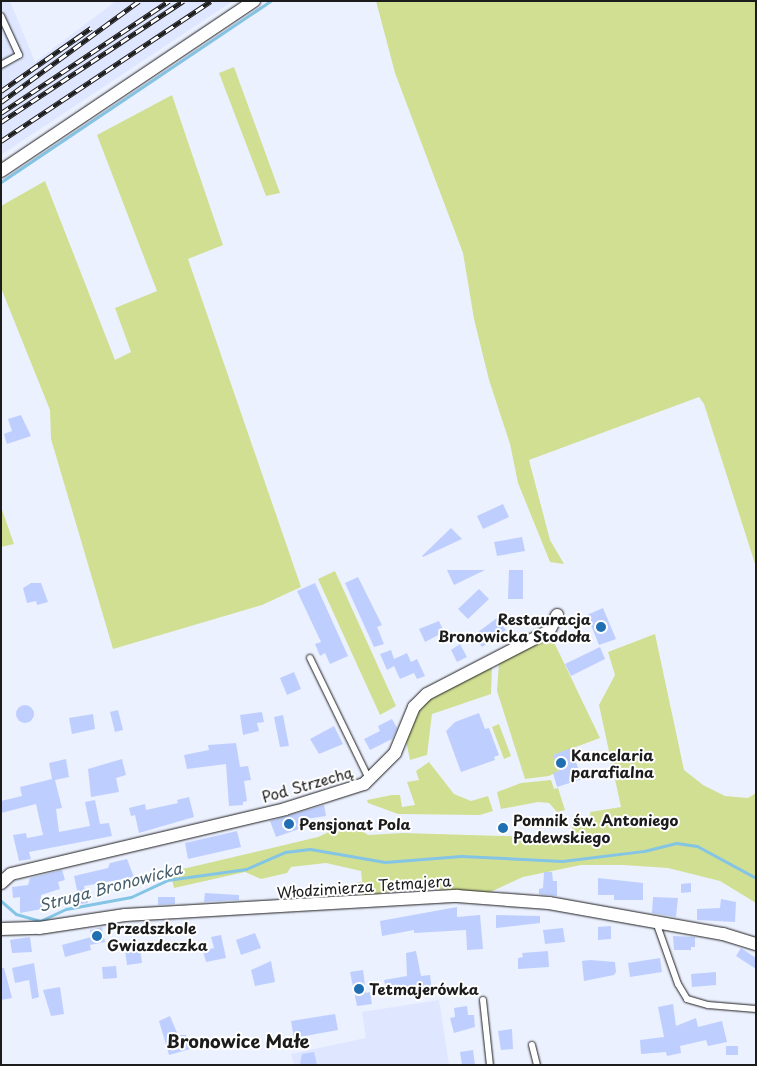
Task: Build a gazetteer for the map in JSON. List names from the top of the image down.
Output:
{
  "streets": {
    "street": ["Pod Strzechą", "Włodzimierza Tetmajera"]
  },
  "districts": ["Bronowice Małe"],
  "water": ["Struga Bronowicka"],
  "places": [
    "Restauracja Bronowicka Stodoła",
    "Kancelaria parafialna",
    "Pensjonat Pola",
    "Pomnik św. Antoniego Padewskiego",
    "Przedszkole Gwiazdeczka",
    "Tetmajerówka"
  ]
}
